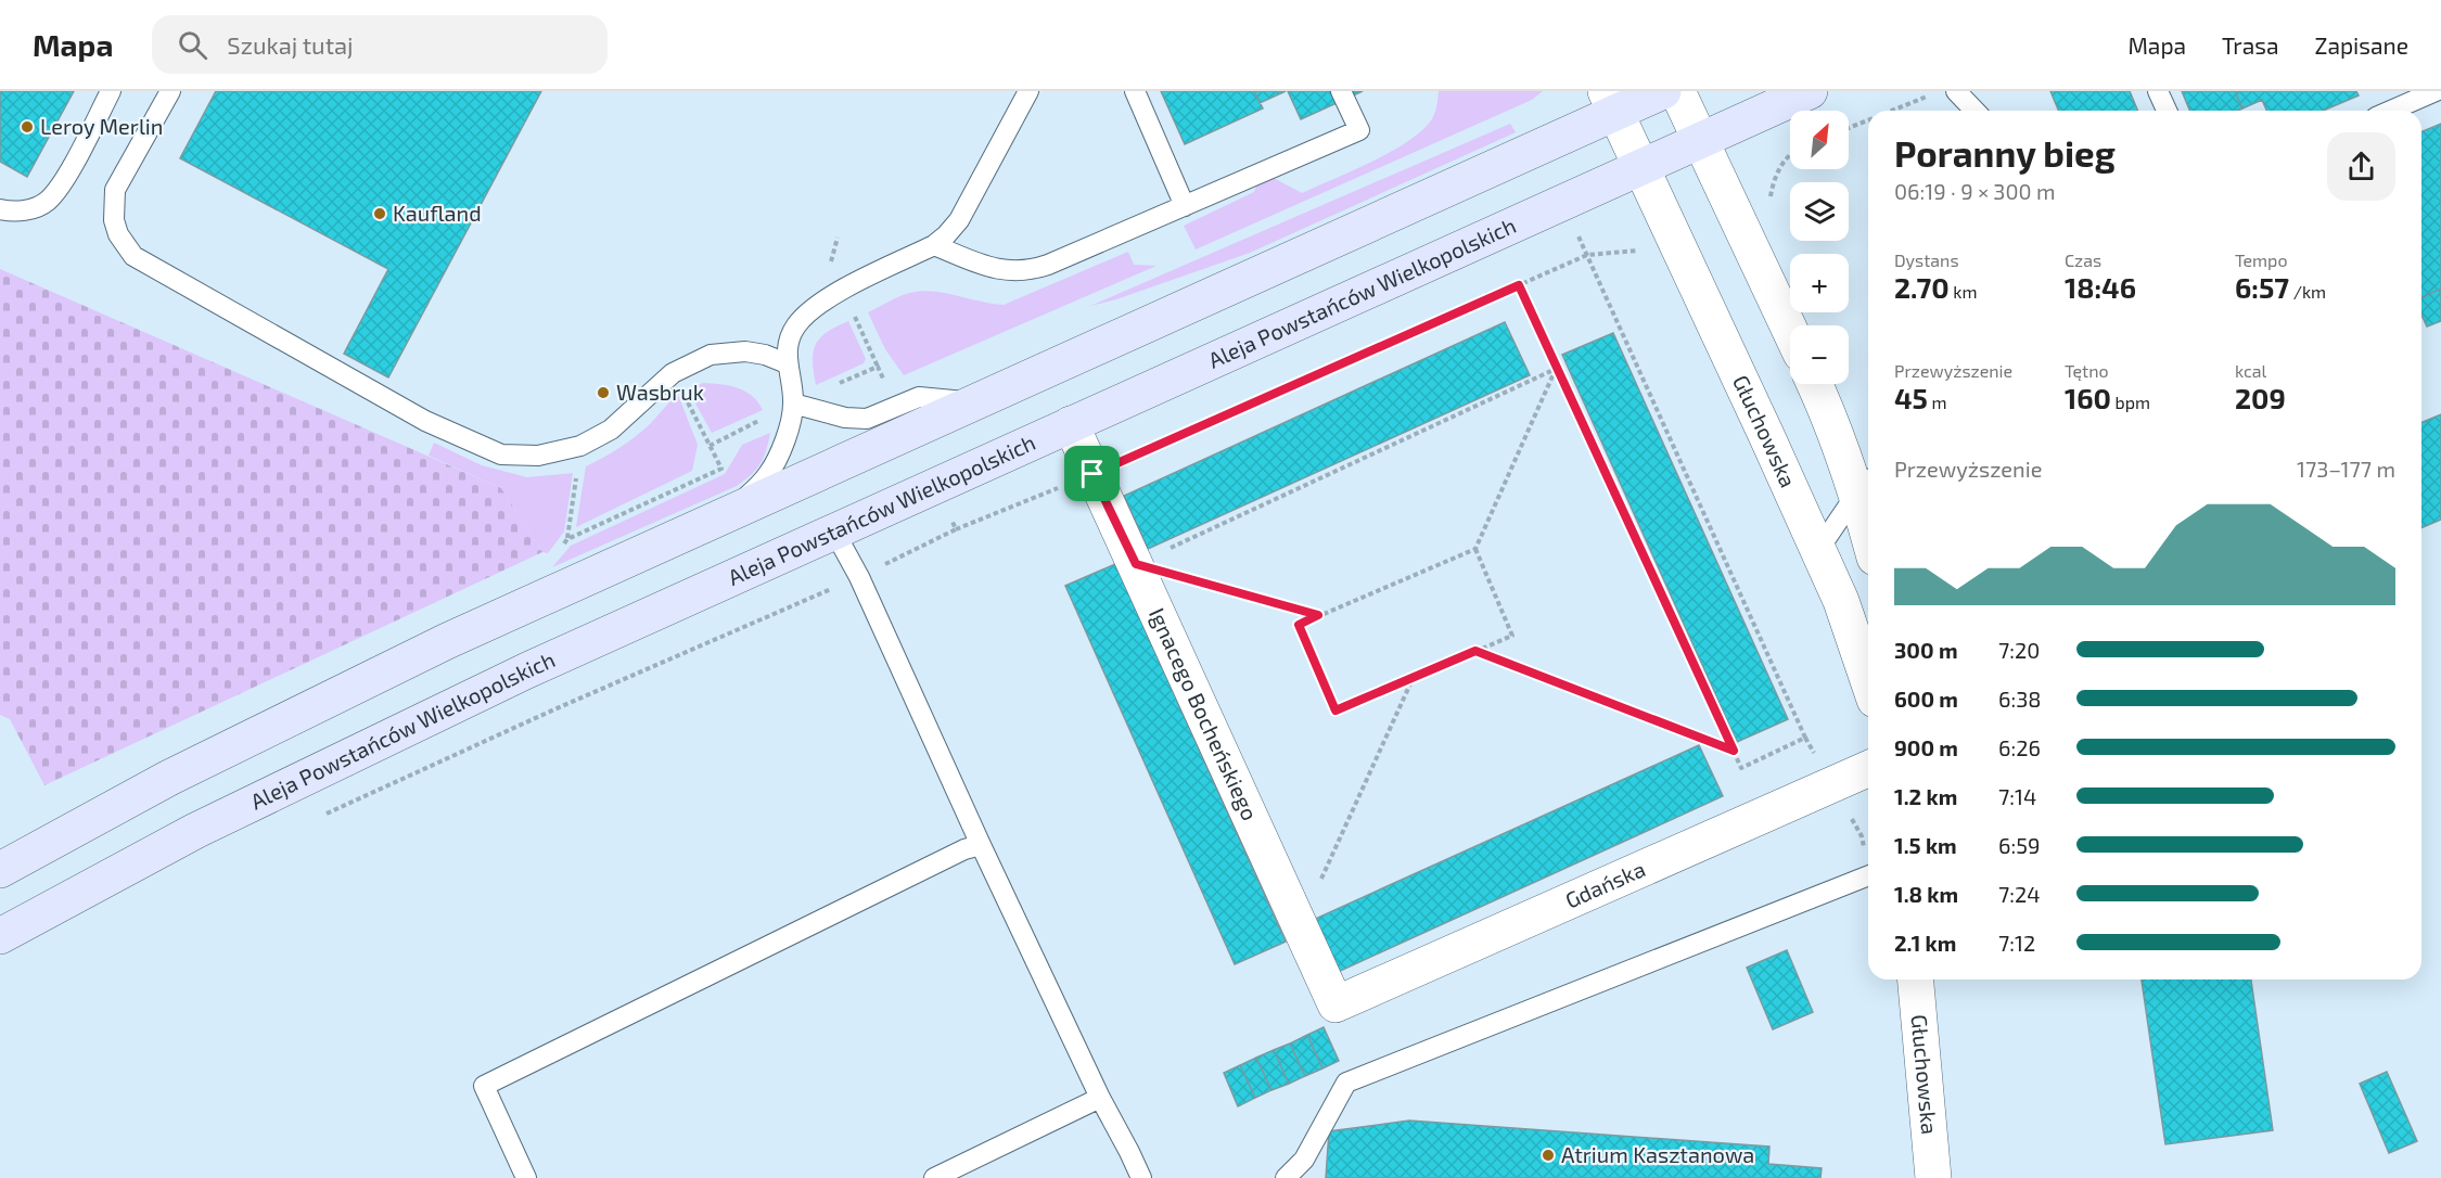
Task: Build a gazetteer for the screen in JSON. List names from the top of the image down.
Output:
{
  "streets": {
    "main road": ["Aleja Powstańców Wielkopolskich"],
    "street": ["Głuchowska", "Ignacego Bocheńskiego", "Gdańska"]
  },
  "crossings": [
    ["Aleja Powstańców Wielkopolskich", "Głuchowska"],
    ["Aleja Powstańców Wielkopolskich", "Ignacego Bocheńskiego"],
    ["Ignacego Bocheńskiego", "Gdańska"]
  ],
  "places": [
    "Leroy Merlin",
    "Kaufland",
    "Wasbruk",
    "Atrium Kasztanowa"
  ],
  "north": "top right",
  "page": {
    "header": "Mapa",
    "search": "Szukaj tutaj",
    "nav": ["Mapa", "Trasa", "Zapisane"],
    "map_buttons": ["+", "−"],
    "heading": ["Poranny bieg", "06:19 · 9 × 300 m"],
    "stats": [
      ["Dystans", "2.70 km"],
      ["Czas", "18:46"],
      ["Tempo", "6:57 /km"],
      ["Przewyższenie", "45 m"],
      ["Tętno", "160 bpm"],
      ["kcal", "209"]
    ],
    "chart": ["Przewyższenie", "173–177 m"],
    "list": [
      {
        "name": "300 m",
        "note": "7:20"
      },
      {
        "name": "600 m",
        "note": "6:38"
      },
      {
        "name": "900 m",
        "note": "6:26"
      },
      {
        "name": "1.2 km",
        "note": "7:14"
      },
      {
        "name": "1.5 km",
        "note": "6:59"
      },
      {
        "name": "1.8 km",
        "note": "7:24"
      },
      {
        "name": "2.1 km",
        "note": "7:12"
      }
    ]
  }
}
